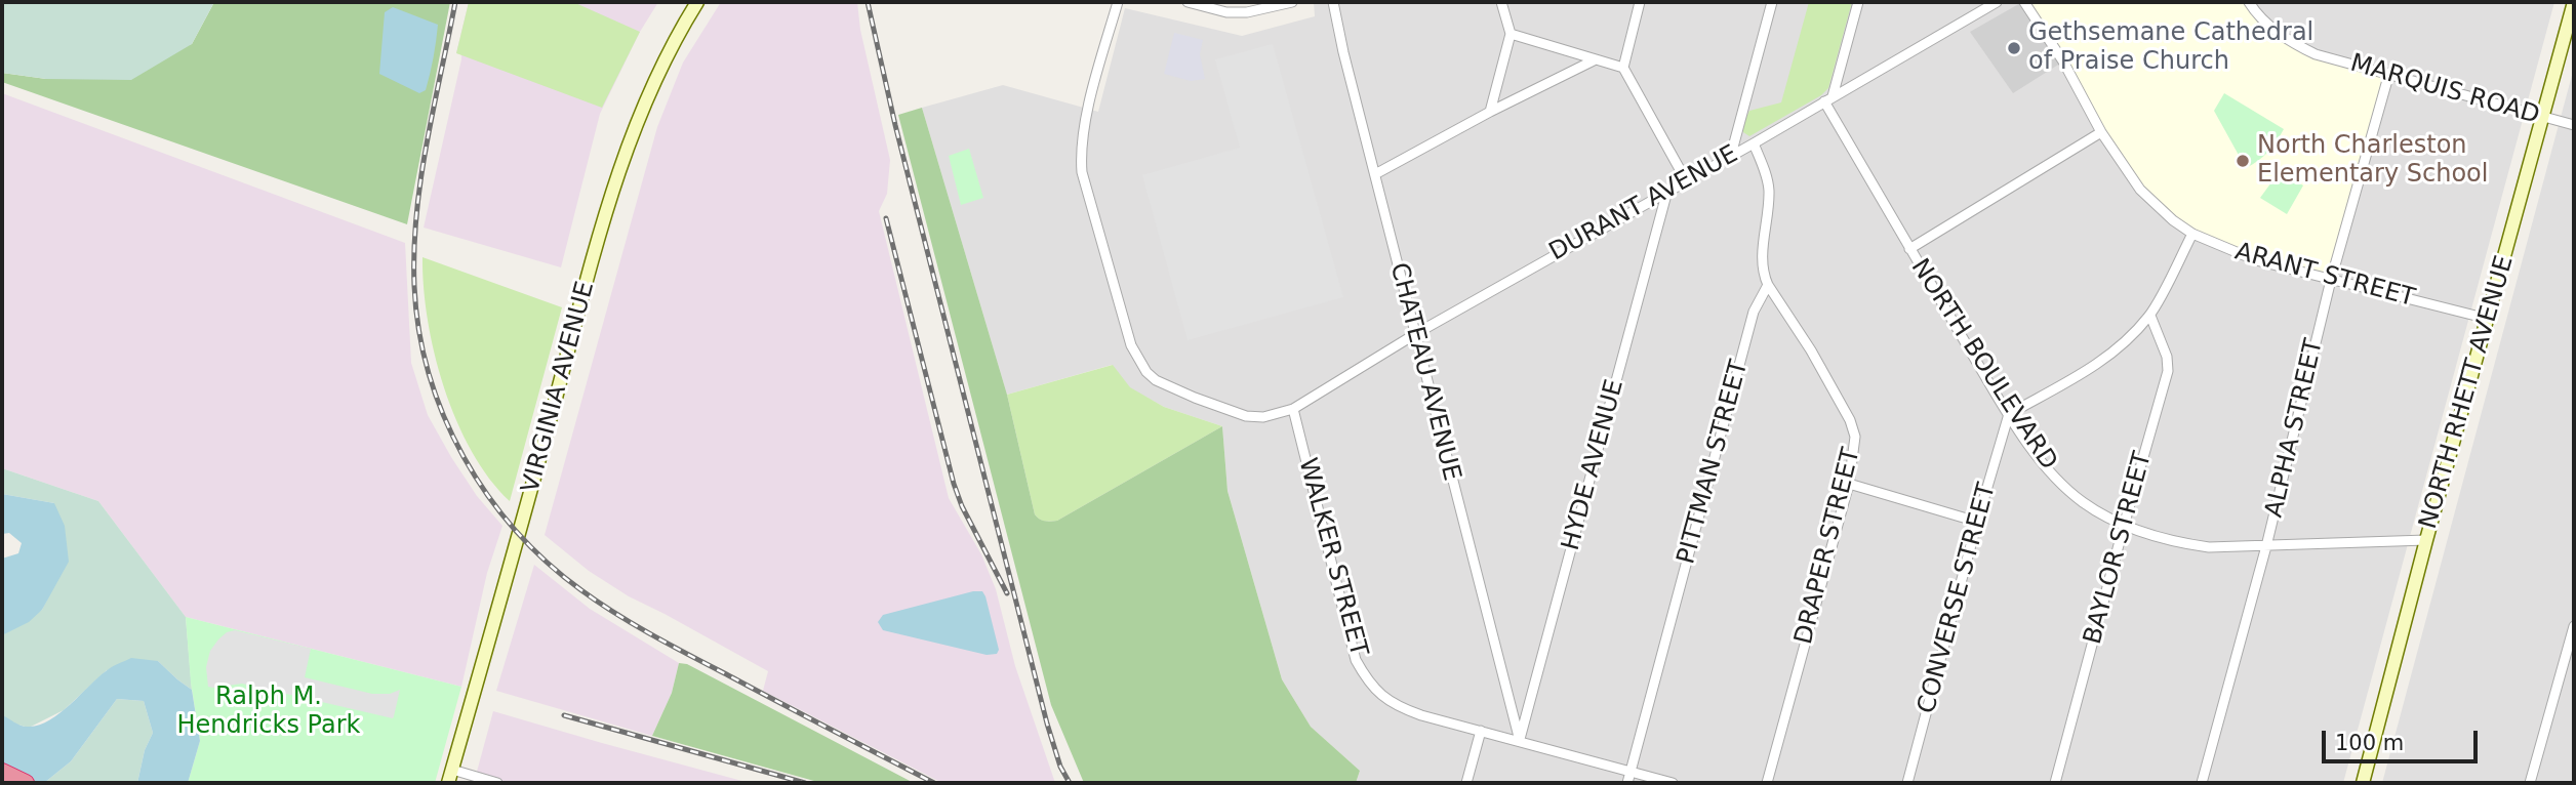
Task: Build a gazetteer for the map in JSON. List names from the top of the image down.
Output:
{
  "streets": {
    "main road": ["VIRGINIA AVENUE", "NORTH RHETT AVENUE"],
    "street": [
      "MARQUIS ROAD",
      "DURANT AVENUE",
      "ARANT STREET",
      "NORTH BOULEVARD",
      "CHATEAU AVENUE",
      "ALPHA STREET",
      "PITTMAN STREET",
      "HYDE AVENUE",
      "DRAPER STREET",
      "BAYLOR STREET",
      "WALKER STREET",
      "CONVERSE STREET"
    ]
  },
  "crossings": [
    ["MARQUIS ROAD", "NORTH RHETT AVENUE"],
    ["MARQUIS ROAD", "ALPHA STREET"],
    ["DURANT AVENUE", "NORTH BOULEVARD"],
    ["DURANT AVENUE", "CHATEAU AVENUE"],
    ["DURANT AVENUE", "HYDE AVENUE"],
    ["DURANT AVENUE", "WALKER STREET"],
    ["ARANT STREET", "NORTH RHETT AVENUE"],
    ["ARANT STREET", "ALPHA STREET"],
    ["NORTH BOULEVARD", "NORTH RHETT AVENUE"],
    ["NORTH BOULEVARD", "ALPHA STREET"],
    ["NORTH BOULEVARD", "BAYLOR STREET"],
    ["NORTH BOULEVARD", "CONVERSE STREET"],
    ["CHATEAU AVENUE", "HYDE AVENUE"],
    ["CHATEAU AVENUE", "WALKER STREET"],
    ["PITTMAN STREET", "DRAPER STREET"],
    ["PITTMAN STREET", "WALKER STREET"],
    ["HYDE AVENUE", "WALKER STREET"]
  ],
  "parks": ["Ralph M. Hendricks Park"],
  "places": ["Gethsemane Cathedral of Praise Church", "North Charleston Elementary School"],
  "scale_bar": "100 m"
}
